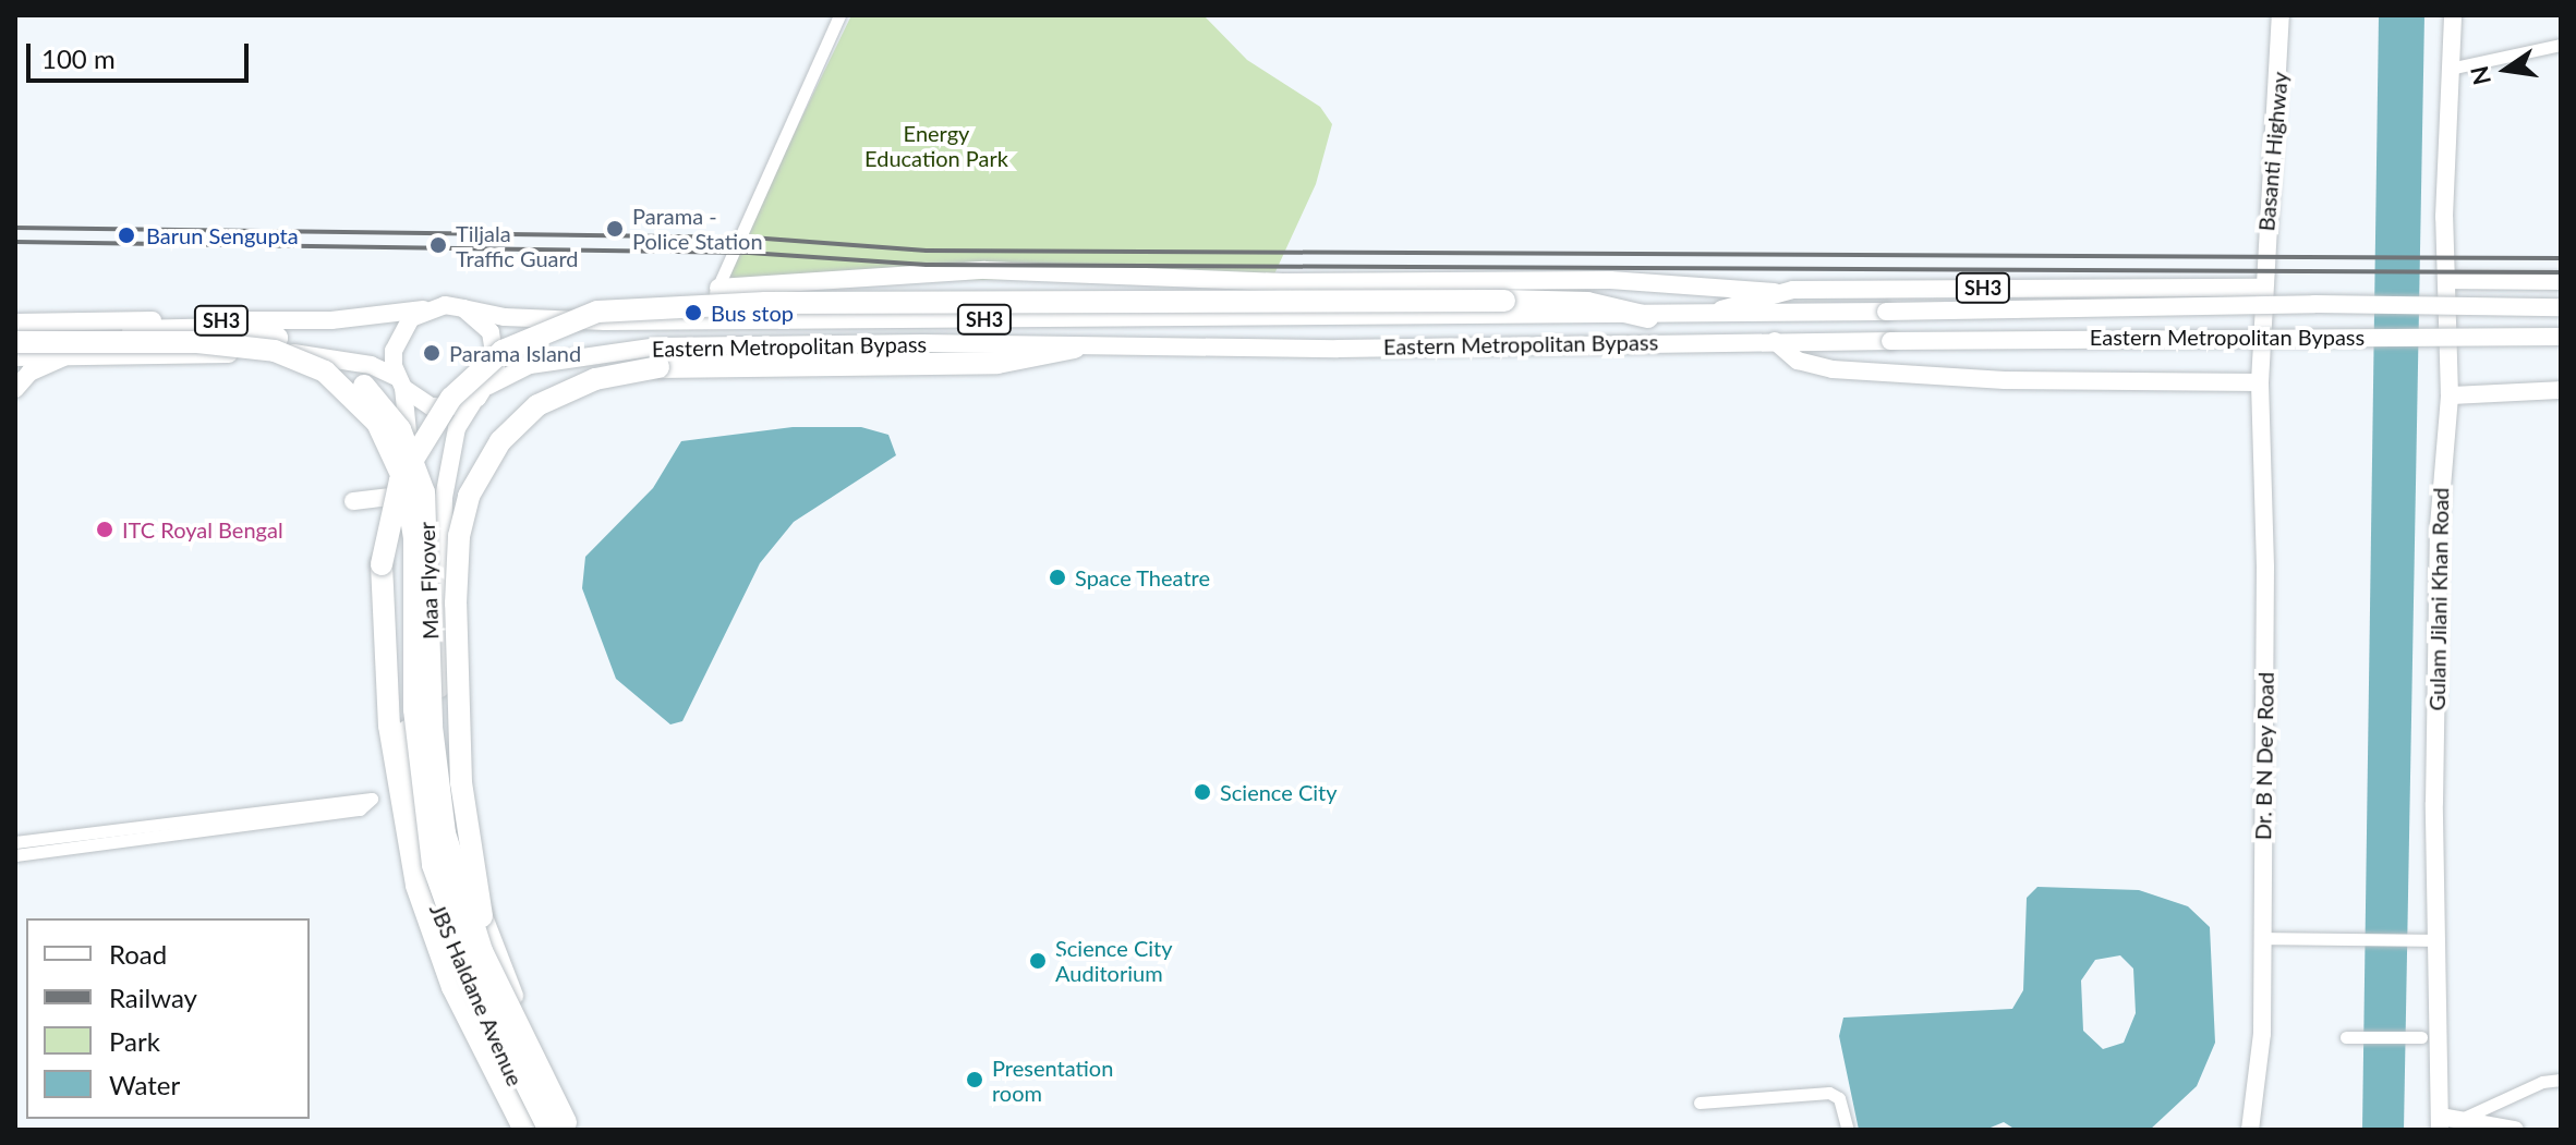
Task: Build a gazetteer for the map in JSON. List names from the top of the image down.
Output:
{
  "streets": {
    "highway": ["Maa Flyover"],
    "main road": [
      "Basanti Highway",
      "SH3",
      "Eastern Metropolitan Bypass",
      "Gulam Jilani Khan Road",
      "Dr. B N Dey Road",
      "JBS Haldane Avenue"
    ]
  },
  "crossings": [
    ["Basanti Highway", "SH3"],
    ["Basanti Highway", "Dr. B N Dey Road"],
    ["SH3", "Eastern Metropolitan Bypass"],
    ["SH3", "JBS Haldane Avenue"],
    ["Eastern Metropolitan Bypass", "JBS Haldane Avenue"]
  ],
  "parks": ["Energy Education Park"],
  "places": [
    "Parama - Police Station",
    "Barun Sengupta",
    "Tiljala Traffic Guard",
    "Bus stop",
    "Parama Island",
    "ITC Royal Bengal",
    "Space Theatre",
    "Science City",
    "Science City Auditorium",
    "Presentation room"
  ],
  "legend": [
    "Road",
    "Railway",
    "Park",
    "Water"
  ],
  "scale_bar": "100 m",
  "north": "left"
}
